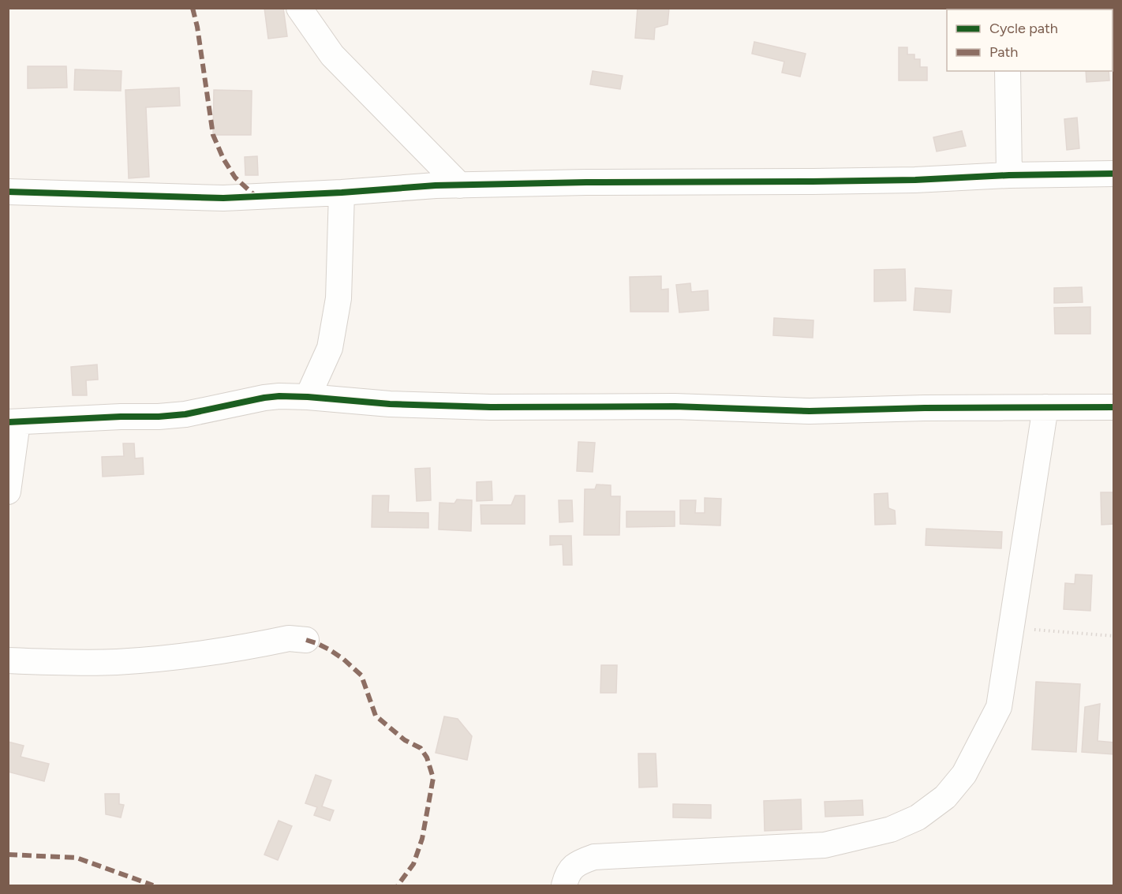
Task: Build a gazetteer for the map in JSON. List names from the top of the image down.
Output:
{
  "legend": ["Cycle path", "Path"]
}
